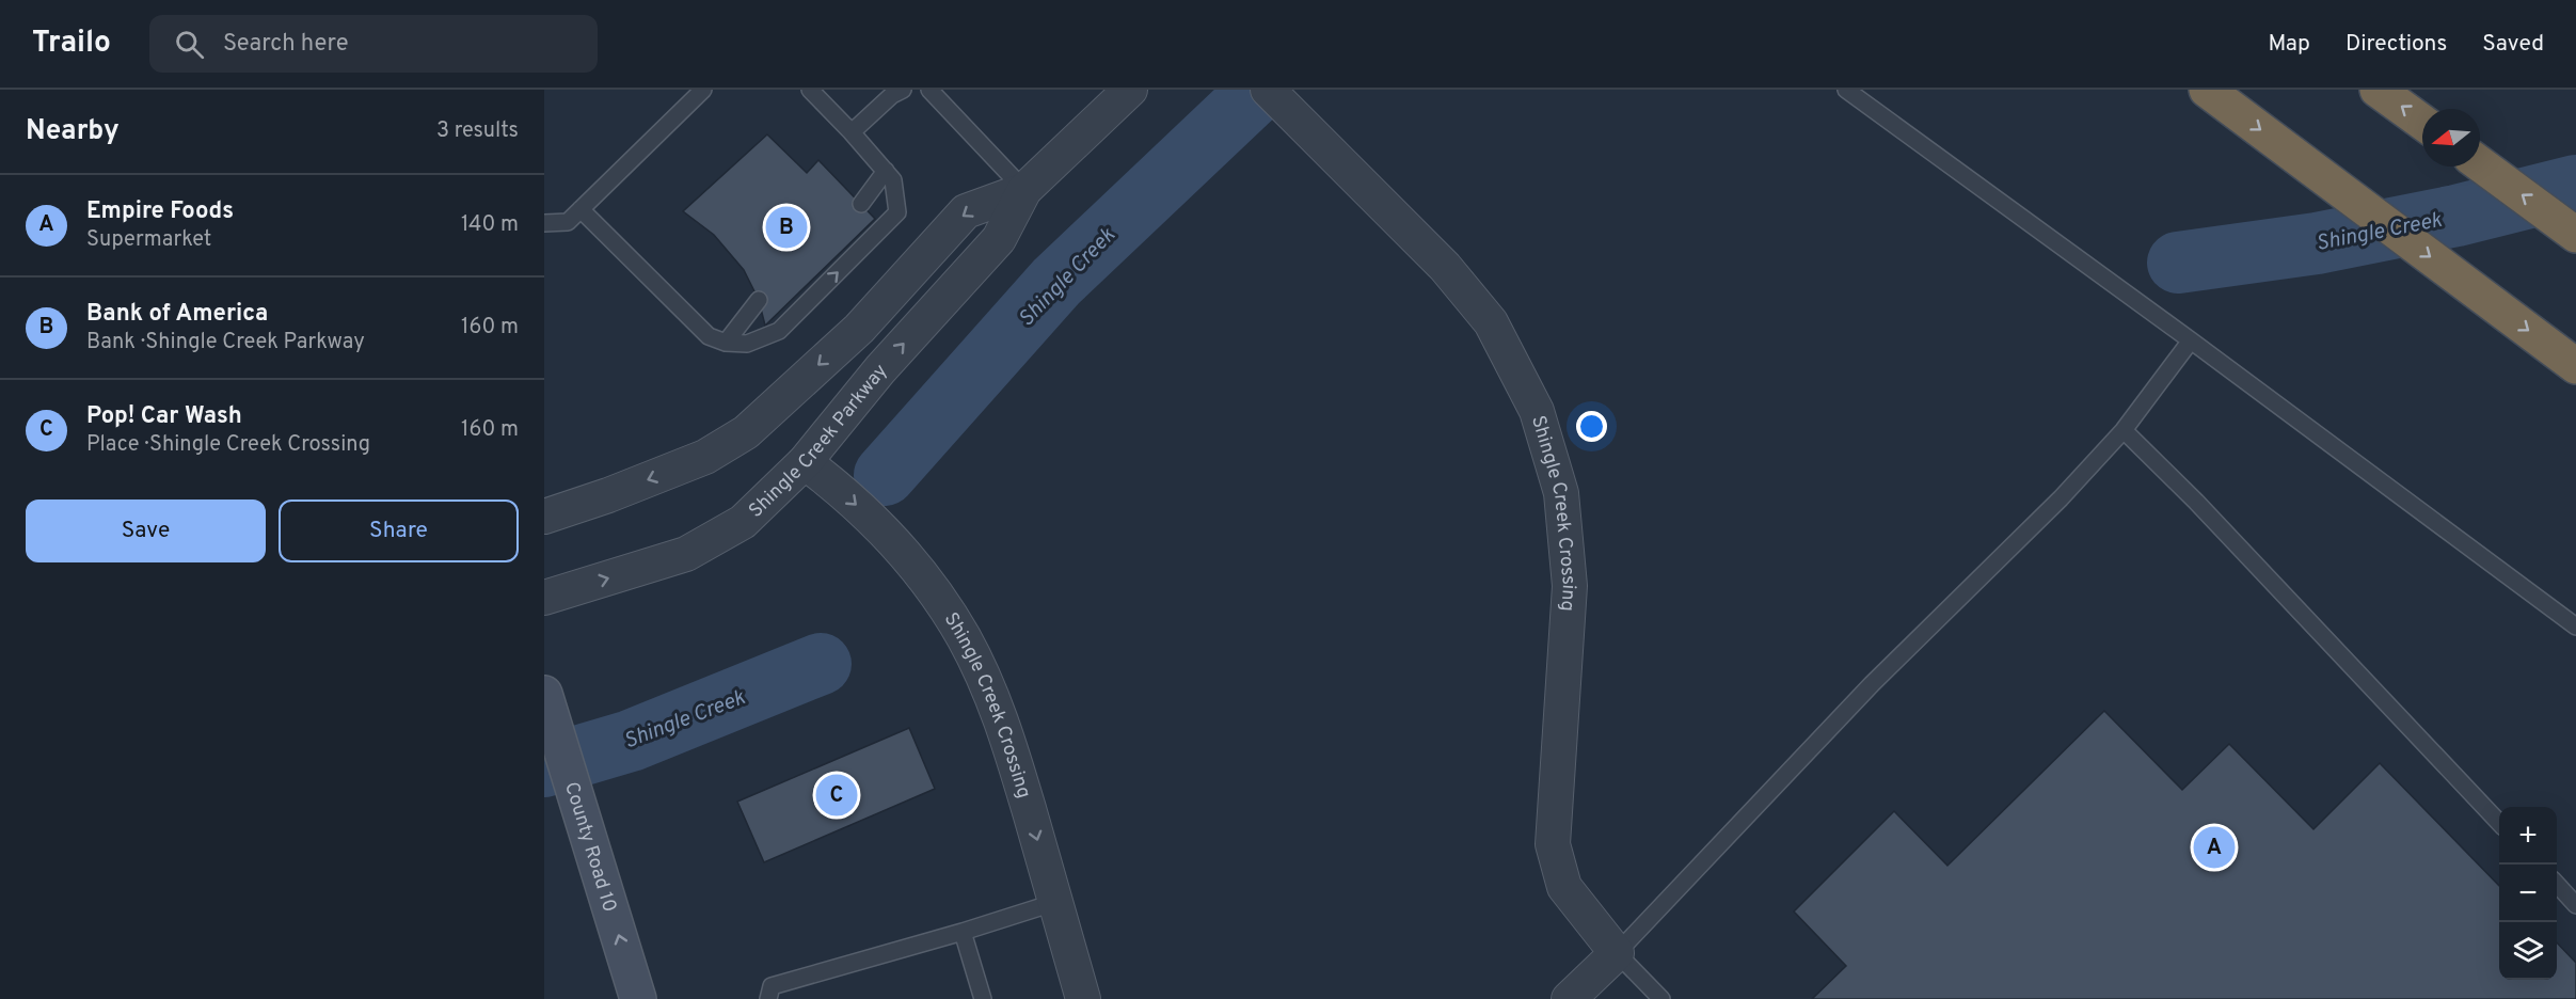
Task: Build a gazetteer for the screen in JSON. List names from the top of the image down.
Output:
{
  "streets": {
    "main road": ["County Road 10"],
    "street": ["Shingle Creek Parkway", "Shingle Creek Crossing"]
  },
  "crossings": [
    ["Shingle Creek Parkway", "Shingle Creek Crossing"]
  ],
  "one_way": ["County Road 10"],
  "water": ["Shingle Creek"],
  "north": "left",
  "page": {
    "header": "Trailo",
    "search": "Search here",
    "nav": ["Map", "Directions", "Saved"],
    "heading": ["Nearby", "3 results"],
    "list": [
      {
        "mark": "A",
        "name": "Empire Foods",
        "note": "Supermarket",
        "value": "140 m"
      },
      {
        "mark": "B",
        "name": "Bank of America",
        "note": "Bank · Shingle Creek Parkway",
        "value": "160 m"
      },
      {
        "mark": "C",
        "name": "Pop! Car Wash",
        "note": "Place · Shingle Creek Crossing",
        "value": "160 m"
      }
    ],
    "pins": ["B", "C", "A"],
    "buttons": ["Save", "Share"],
    "map_buttons": ["+", "−"]
  }
}
